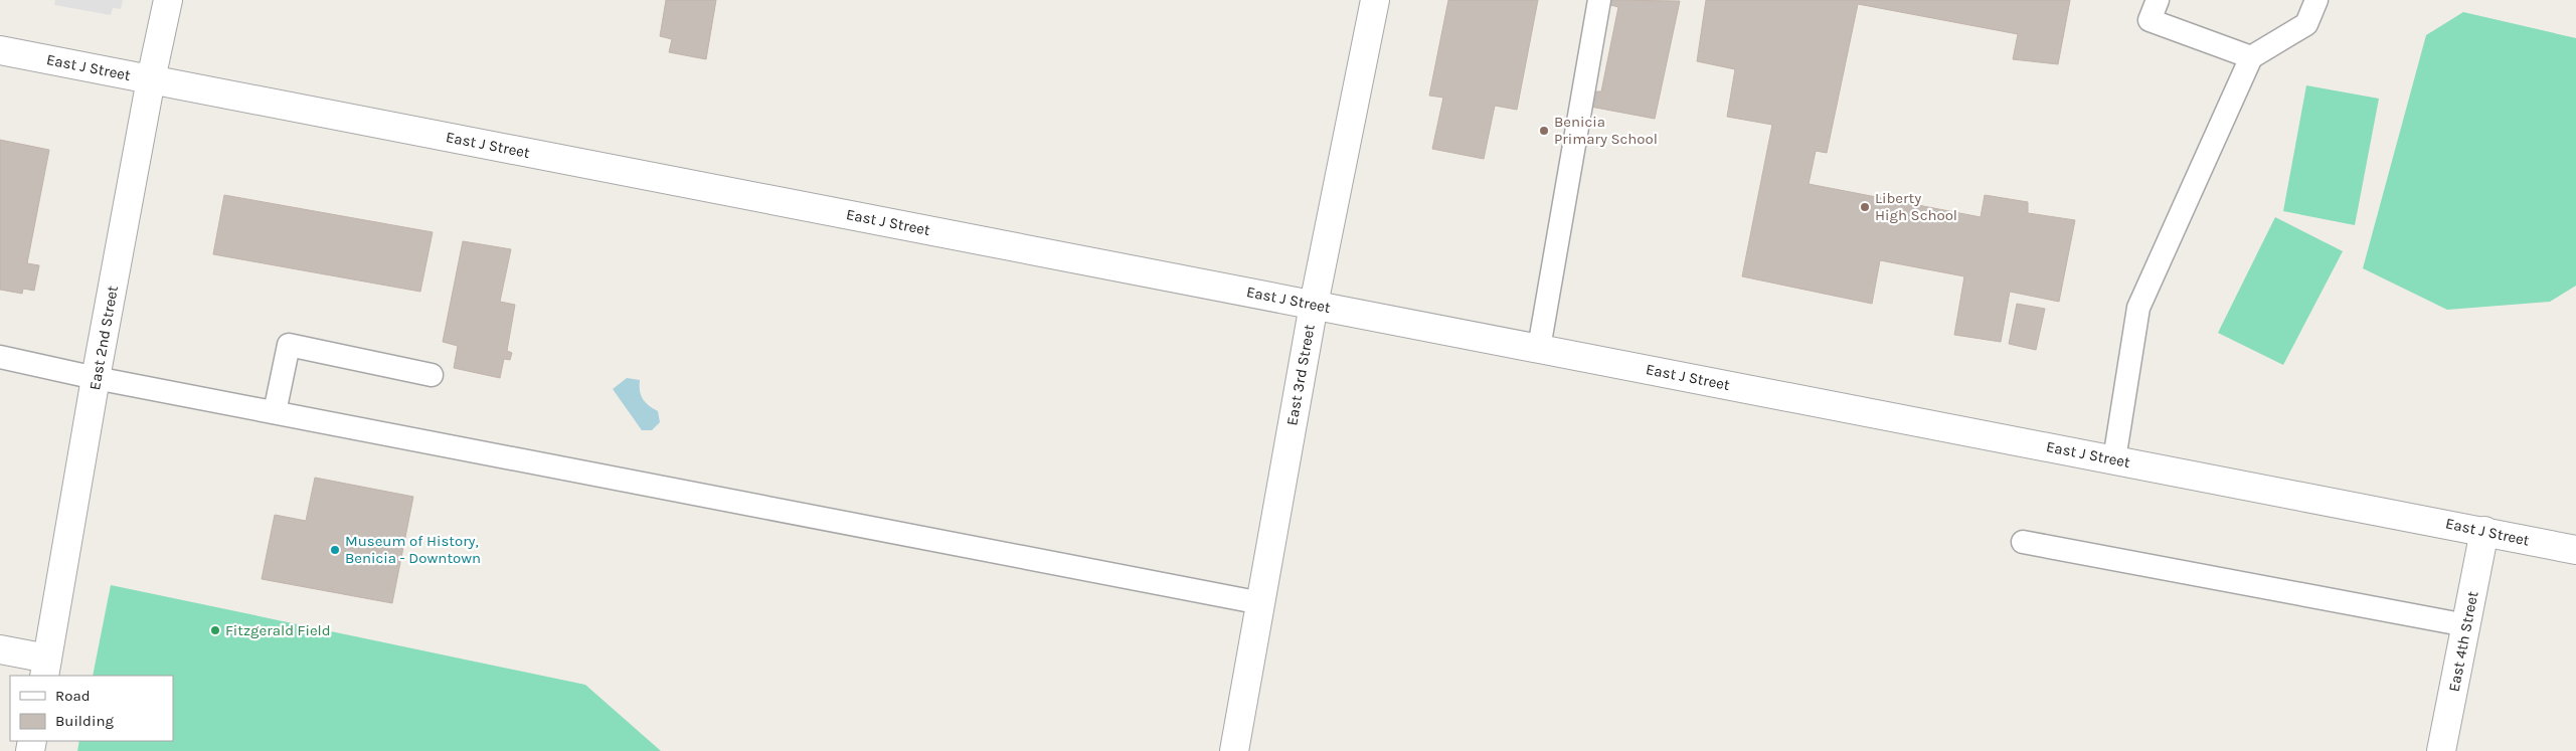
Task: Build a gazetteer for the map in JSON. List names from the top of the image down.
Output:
{
  "streets": {
    "street": [
      "East J Street",
      "East 2nd Street",
      "East 3rd Street",
      "East 4th Street"
    ]
  },
  "crossings": [
    ["East J Street", "East 2nd Street"],
    ["East J Street", "East 3rd Street"],
    ["East J Street", "East 4th Street"]
  ],
  "places": [
    "Benicia Primary School",
    "Liberty High School",
    "Museum of History, Benicia - Downtown",
    "Fitzgerald Field"
  ],
  "legend": ["Road", "Building"]
}
